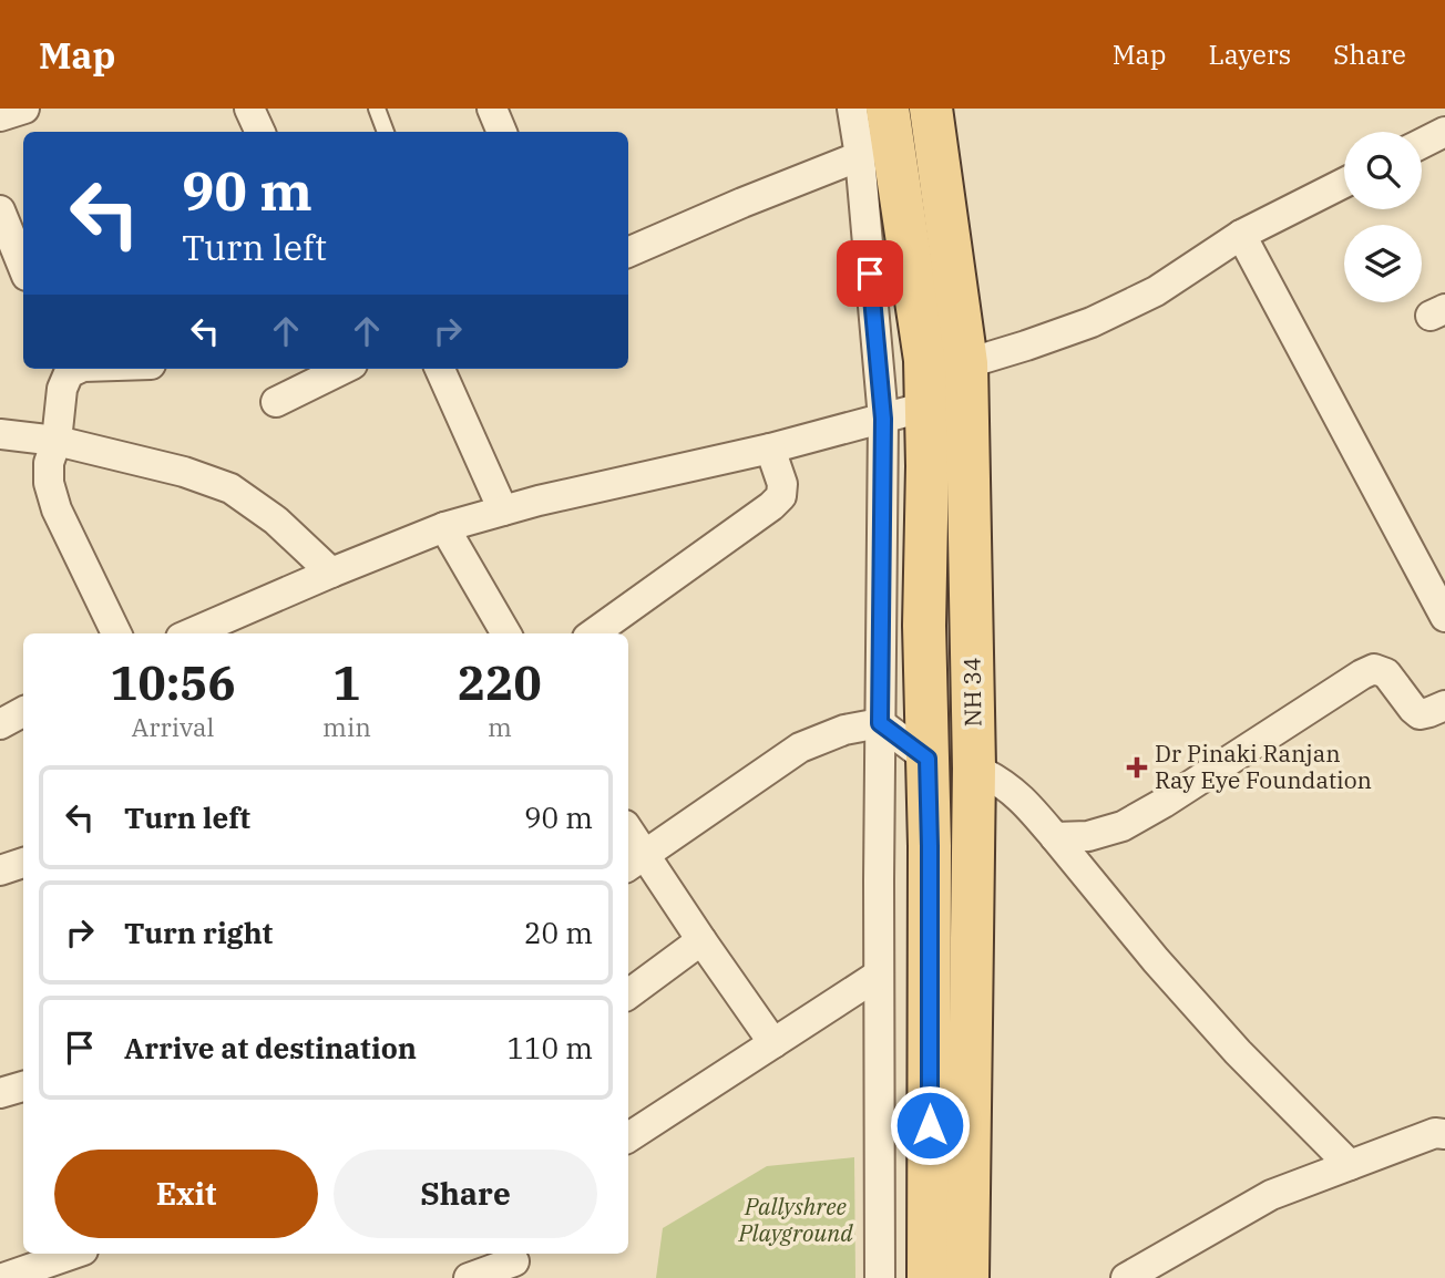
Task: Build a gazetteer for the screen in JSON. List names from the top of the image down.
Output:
{
  "streets": {
    "main road": ["NH 34"]
  },
  "parks": ["Pallyshree Playground"],
  "places": {
    "health": ["Dr Pinaki Ranjan Ray Eye Foundation"]
  },
  "page": {
    "header": "Map",
    "nav": ["Map", "Layers", "Share"],
    "turn": ["90 m", "Turn left"],
    "eta": [
      "10:56",
      "Arrival",
      "1",
      "min",
      "220",
      "m"
    ],
    "list": [
      {
        "name": "Turn left",
        "value": "90 m"
      },
      {
        "name": "Turn right",
        "value": "20 m"
      },
      {
        "name": "Arrive at destination",
        "value": "110 m"
      }
    ],
    "buttons": ["Exit", "Share"]
  }
}
